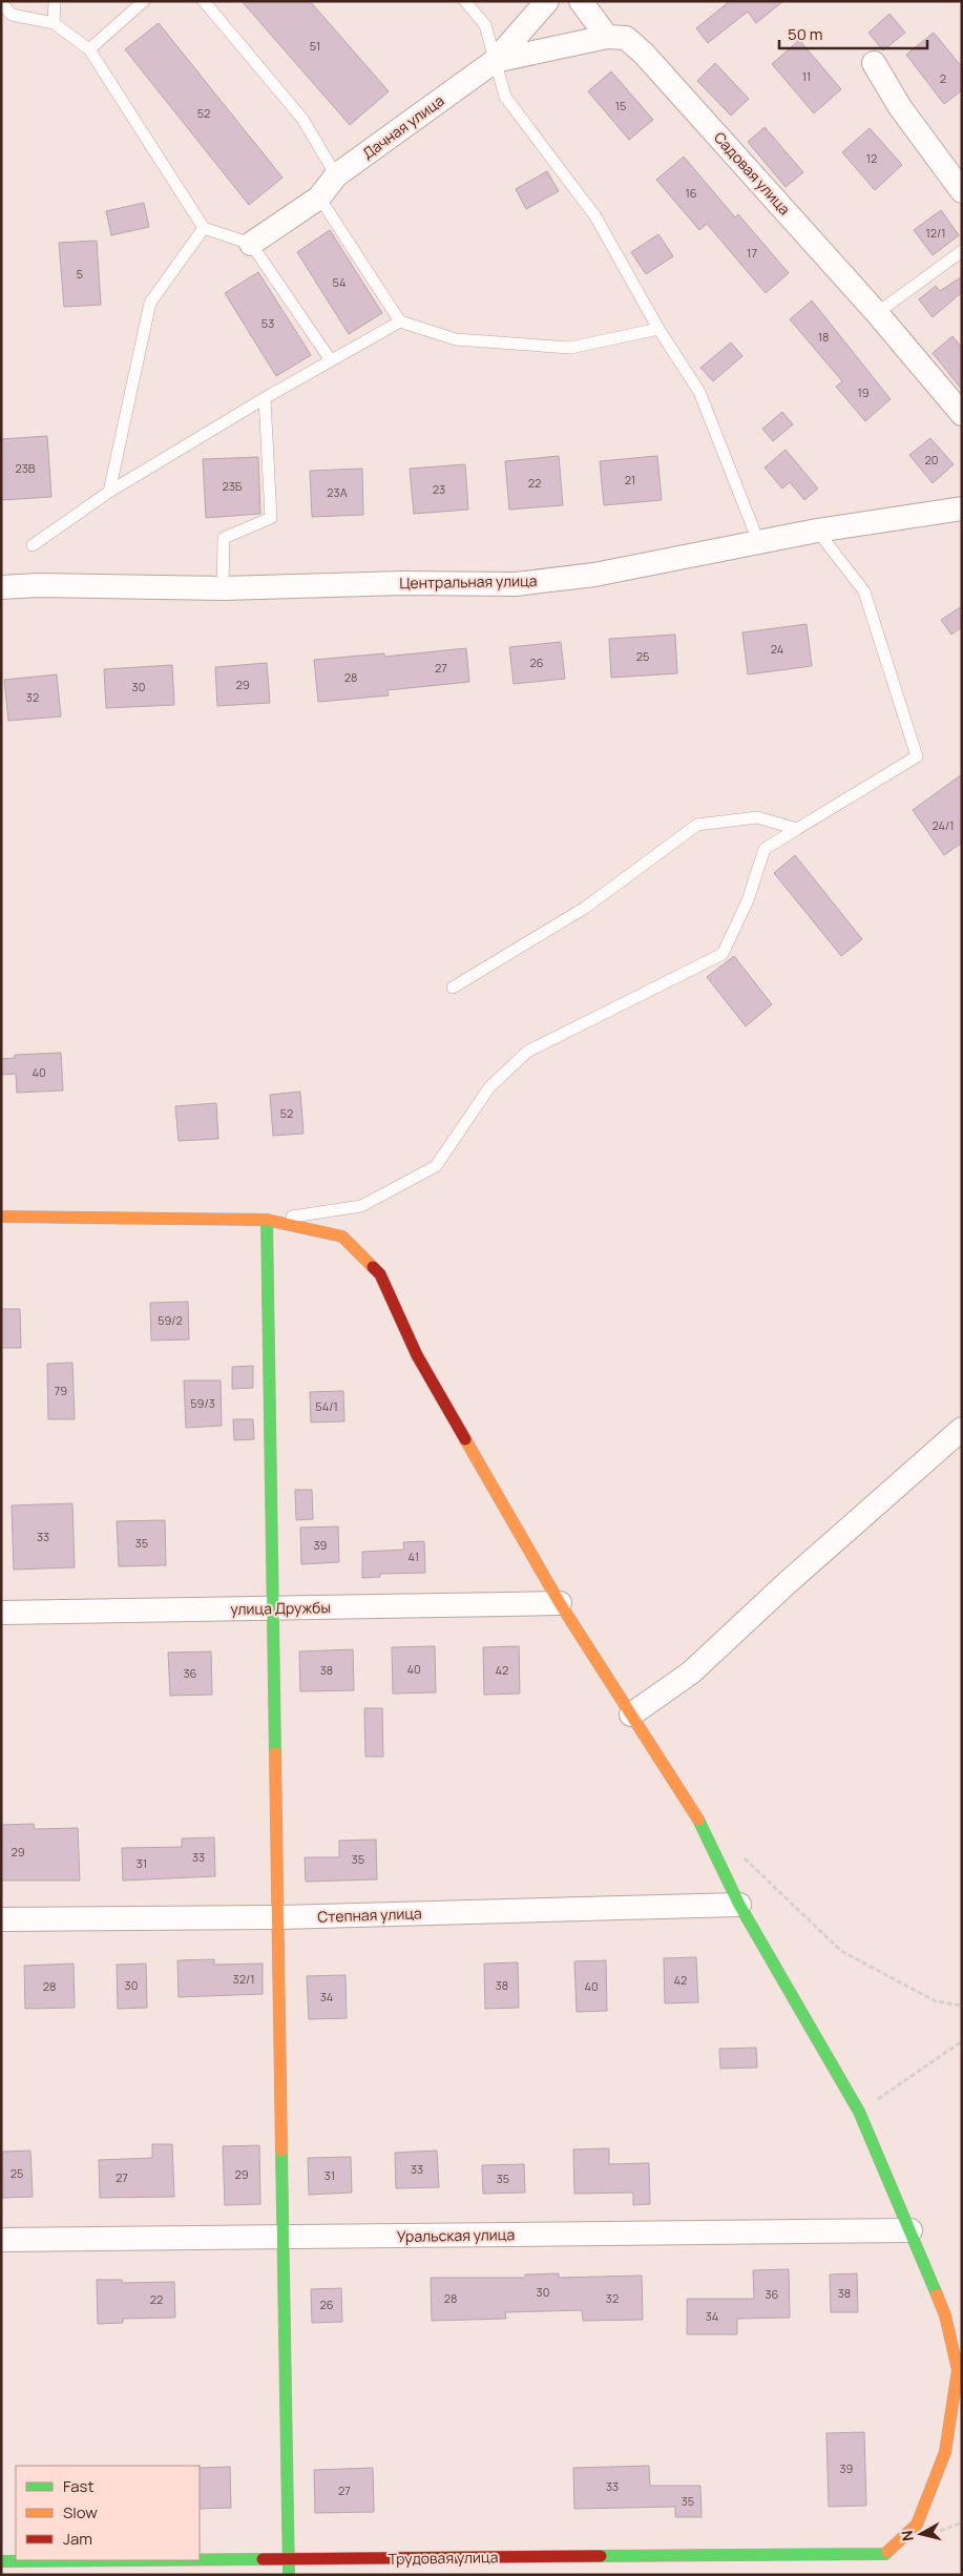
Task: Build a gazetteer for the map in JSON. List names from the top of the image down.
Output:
{
  "streets": {
    "street": [
      "Дачная улица",
      "Садовая улица",
      "Центральная улица",
      "улица Дружбы",
      "Степная улица",
      "Уральская улица",
      "Трудовая улица"
    ]
  },
  "crossings": [
    ["Дачная улица", "Садовая улица"],
    ["Уральская улица", "Трудовая улица"]
  ],
  "house_numbers": [
    "51",
    "11",
    "2",
    "15",
    "52",
    "12",
    "16",
    "12/1",
    "17",
    "5",
    "54",
    "53",
    "18",
    "19",
    "20",
    "23В",
    "21",
    "22",
    "23Б",
    "23",
    "23А",
    "24",
    "25",
    "26",
    "27",
    "28",
    "29",
    "30",
    "32",
    "24/1",
    "40",
    "52",
    "59/2",
    "79",
    "59/3",
    "54/1",
    "33",
    "35",
    "39",
    "41",
    "40",
    "38",
    "42",
    "36",
    "29",
    "33",
    "35",
    "31",
    "32/1",
    "42",
    "30",
    "38",
    "28",
    "40",
    "34",
    "33",
    "25",
    "29",
    "31",
    "27",
    "35",
    "30",
    "38",
    "36",
    "28",
    "32",
    "22",
    "26",
    "34",
    "39",
    "33",
    "27",
    "35"
  ],
  "legend": ["Fast", "Slow", "Jam"],
  "scale_bar": "50 m",
  "north": "left"
}
